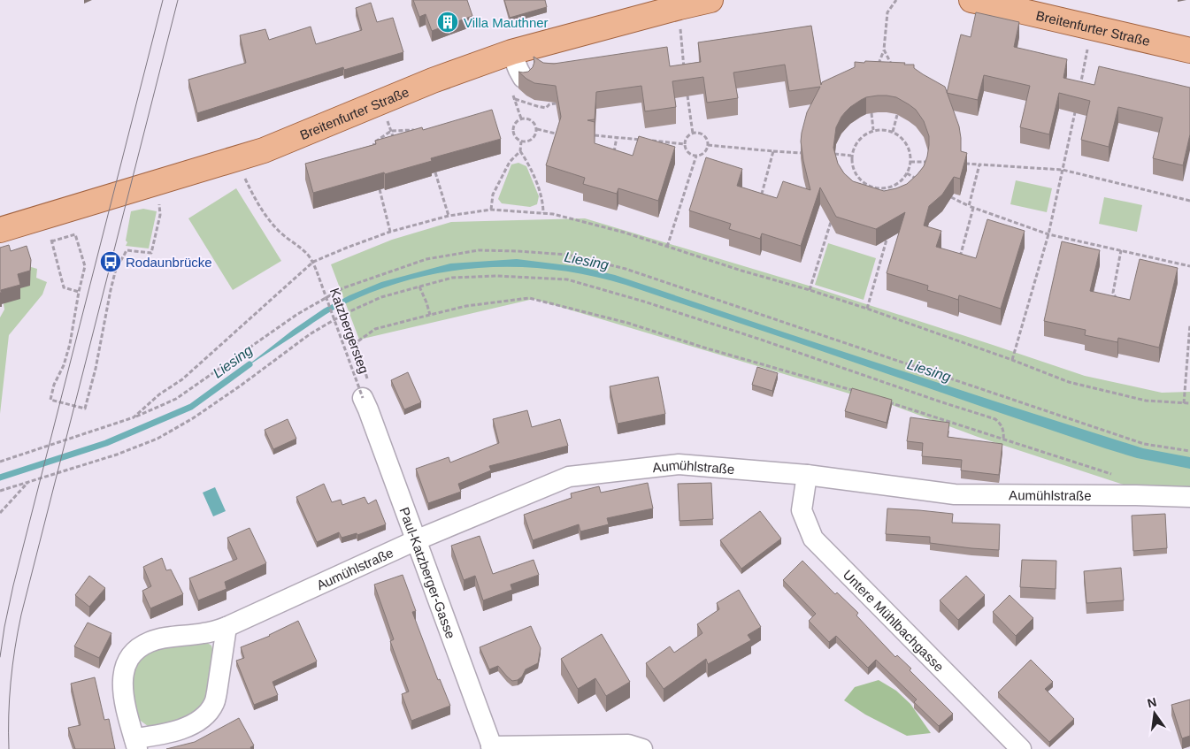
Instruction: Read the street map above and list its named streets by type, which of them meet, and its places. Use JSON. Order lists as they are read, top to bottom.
{
  "streets": {
    "main road": ["Breitenfurter Straße"],
    "street": ["Aumühlstraße", "Paul-Katzberger-Gasse", "Untere Mühlbachgasse"],
    "path": ["Katzbergersteg"]
  },
  "crossings": [
    ["Katzbergersteg", "Paul-Katzberger-Gasse"],
    ["Aumühlstraße", "Paul-Katzberger-Gasse"],
    ["Aumühlstraße", "Untere Mühlbachgasse"]
  ],
  "water": ["Liesing"],
  "places": {
    "building": ["Villa Mauthner"],
    "bus stop": ["Rodaunbrücke"]
  },
  "north": "top"
}
